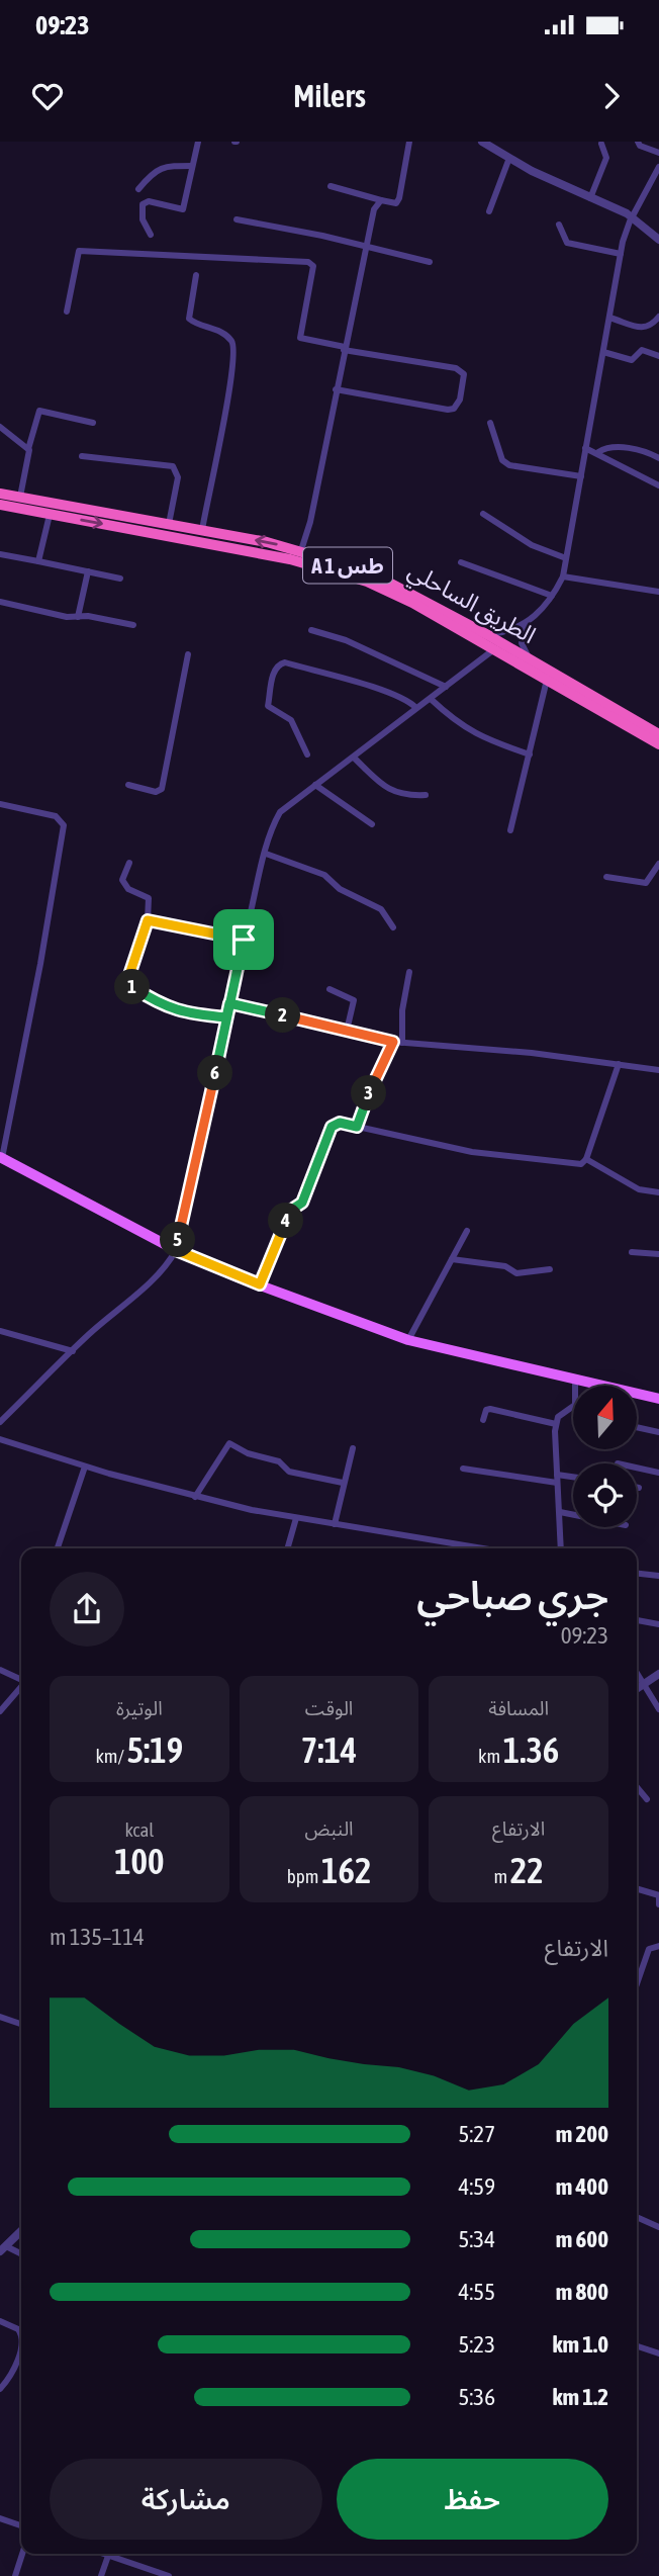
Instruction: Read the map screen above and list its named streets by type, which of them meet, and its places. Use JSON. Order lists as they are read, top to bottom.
{
  "streets": {
    "highway": ["A 1 طس", "الطريق الساحلي"]
  },
  "north": "top",
  "page": {
    "status": "09:23",
    "header": "Milers",
    "pins": [
      "1",
      "2",
      "6",
      "3",
      "4",
      "5"
    ],
    "heading": ["جري صباحي", "09:23"],
    "stats": [
      ["المسافة", "1.36 km"],
      ["الوقت", "7:14"],
      ["الوتيرة", "5:19 /km"],
      ["الارتفاع", "22 m"],
      ["النبض", "162 bpm"],
      ["kcal", "100"]
    ],
    "chart": ["الارتفاع", "114–135 m"],
    "list": [
      {
        "name": "200 m",
        "note": "5:27"
      },
      {
        "name": "400 m",
        "note": "4:59"
      },
      {
        "name": "600 m",
        "note": "5:34"
      },
      {
        "name": "800 m",
        "note": "4:55"
      },
      {
        "name": "1.0 km",
        "note": "5:23"
      },
      {
        "name": "1.2 km",
        "note": "5:36"
      }
    ],
    "buttons": ["حفظ", "مشاركة"]
  }
}
